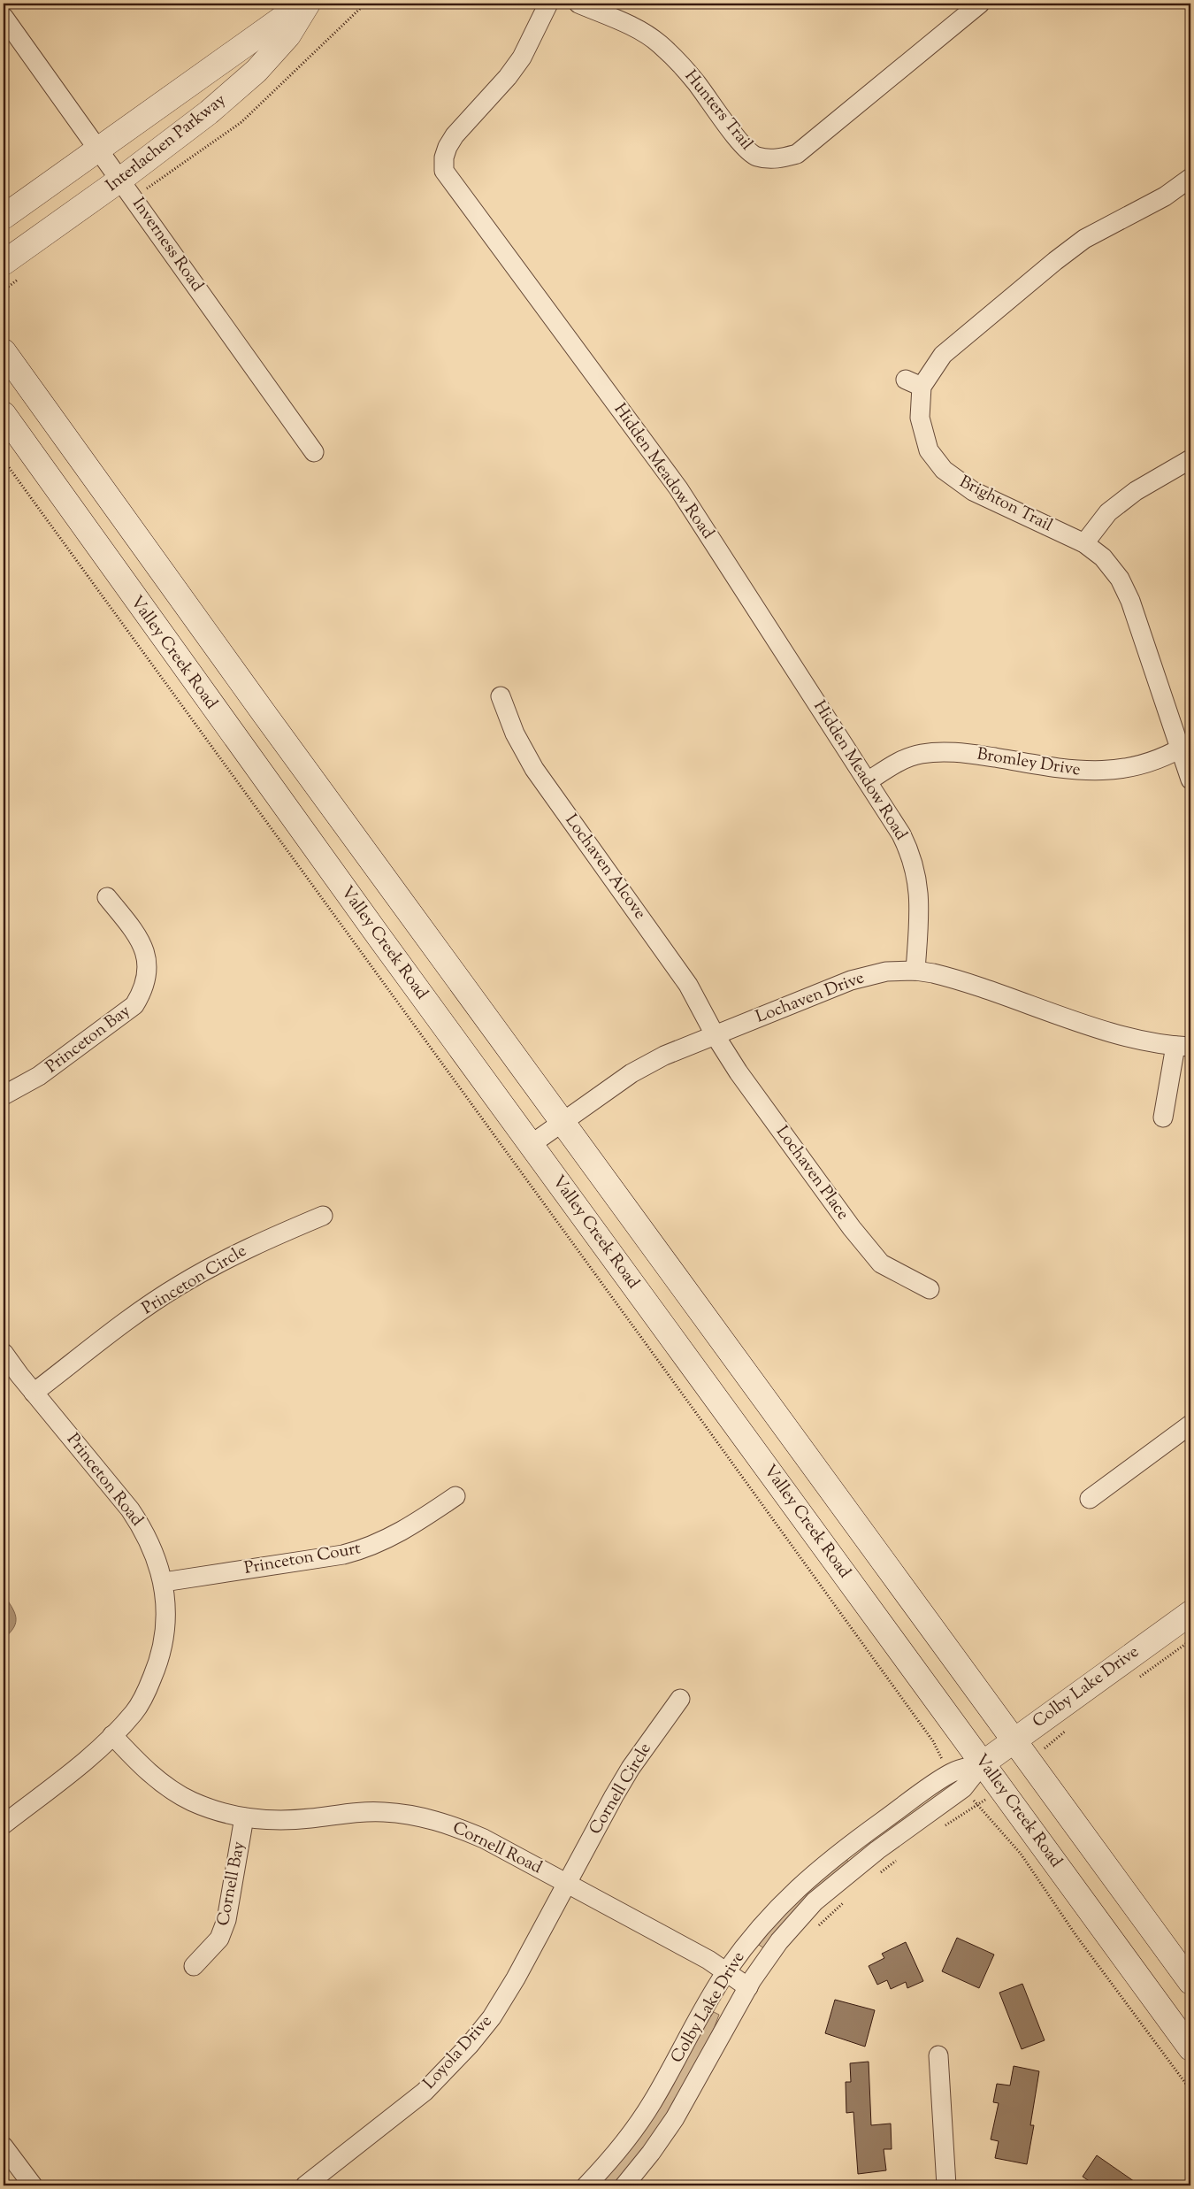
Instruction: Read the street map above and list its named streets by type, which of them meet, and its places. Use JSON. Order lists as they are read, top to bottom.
{
  "streets": {
    "main road": ["Interlachen Parkway", "Valley Creek Road", "Colby Lake Drive"],
    "street": [
      "Hunters Trail",
      "Inverness Road",
      "Hidden Meadow Road",
      "Brighton Trail",
      "Bromley Drive",
      "Lochaven Alcove",
      "Lochaven Drive",
      "Princeton Bay",
      "Lochaven Place",
      "Princeton Circle",
      "Princeton Road",
      "Princeton Court",
      "Cornell Circle",
      "Cornell Road",
      "Cornell Bay",
      "Loyola Drive"
    ]
  },
  "crossings": [
    ["Interlachen Parkway", "Inverness Road"],
    ["Hidden Meadow Road", "Bromley Drive"],
    ["Hidden Meadow Road", "Lochaven Drive"],
    ["Brighton Trail", "Bromley Drive"],
    ["Valley Creek Road", "Lochaven Drive"],
    ["Valley Creek Road", "Colby Lake Drive"],
    ["Lochaven Alcove", "Lochaven Drive"],
    ["Lochaven Alcove", "Lochaven Place"],
    ["Lochaven Drive", "Lochaven Place"],
    ["Princeton Circle", "Princeton Road"],
    ["Princeton Road", "Princeton Court"],
    ["Princeton Road", "Cornell Road"],
    ["Colby Lake Drive", "Cornell Road"],
    ["Cornell Circle", "Cornell Road"],
    ["Cornell Circle", "Loyola Drive"],
    ["Cornell Road", "Cornell Bay"],
    ["Cornell Road", "Loyola Drive"]
  ]
}
